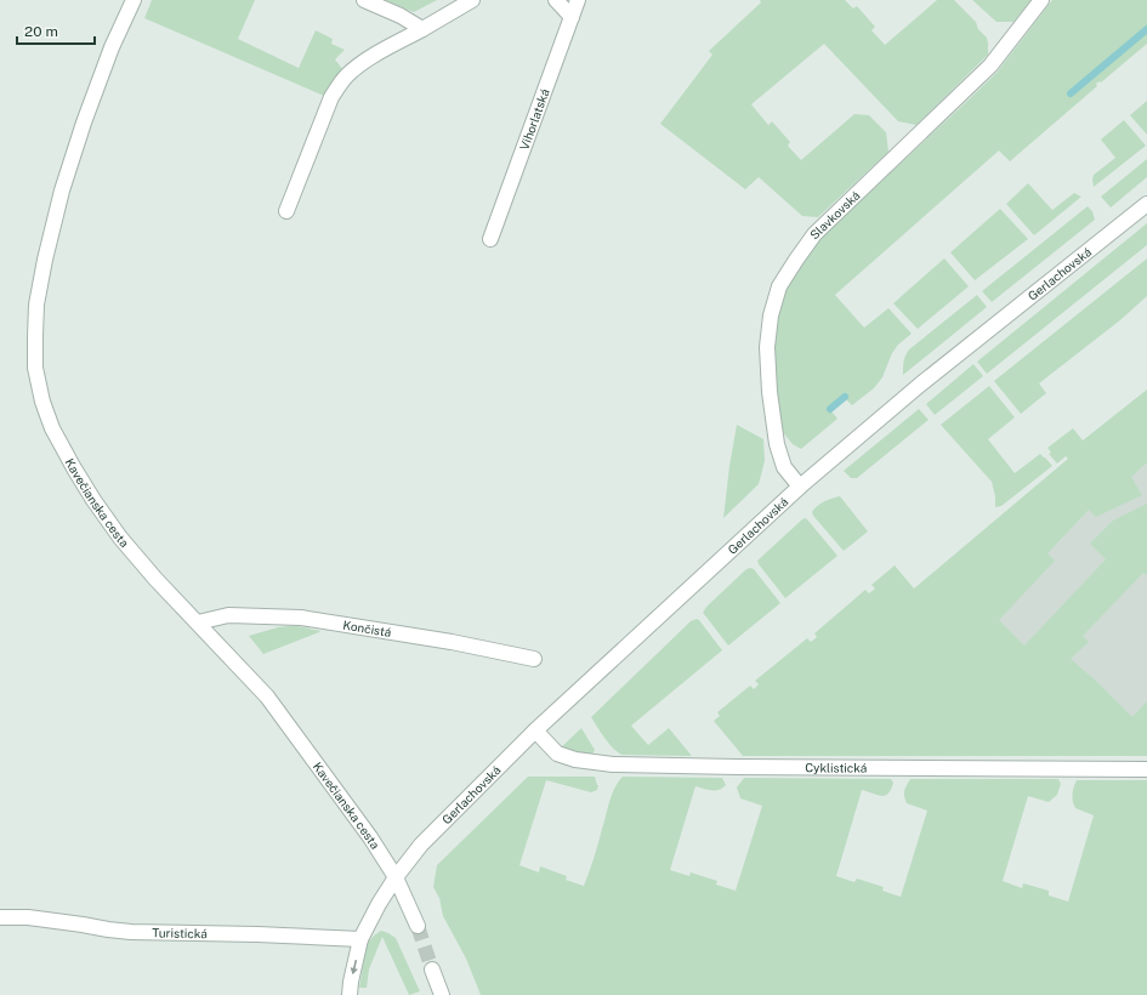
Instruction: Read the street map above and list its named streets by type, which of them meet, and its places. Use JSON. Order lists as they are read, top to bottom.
{
  "streets": {
    "street": [
      "Vihorlatská",
      "Slavkovská",
      "Gerlachovská",
      "Kavečianska cesta",
      "Končistá",
      "Cyklistická",
      "Turistická"
    ]
  },
  "crossings": [
    ["Slavkovská", "Gerlachovská"],
    ["Gerlachovská", "Kavečianska cesta"],
    ["Gerlachovská", "Cyklistická"],
    ["Kavečianska cesta", "Končistá"]
  ],
  "scale_bar": "20 m"
}
